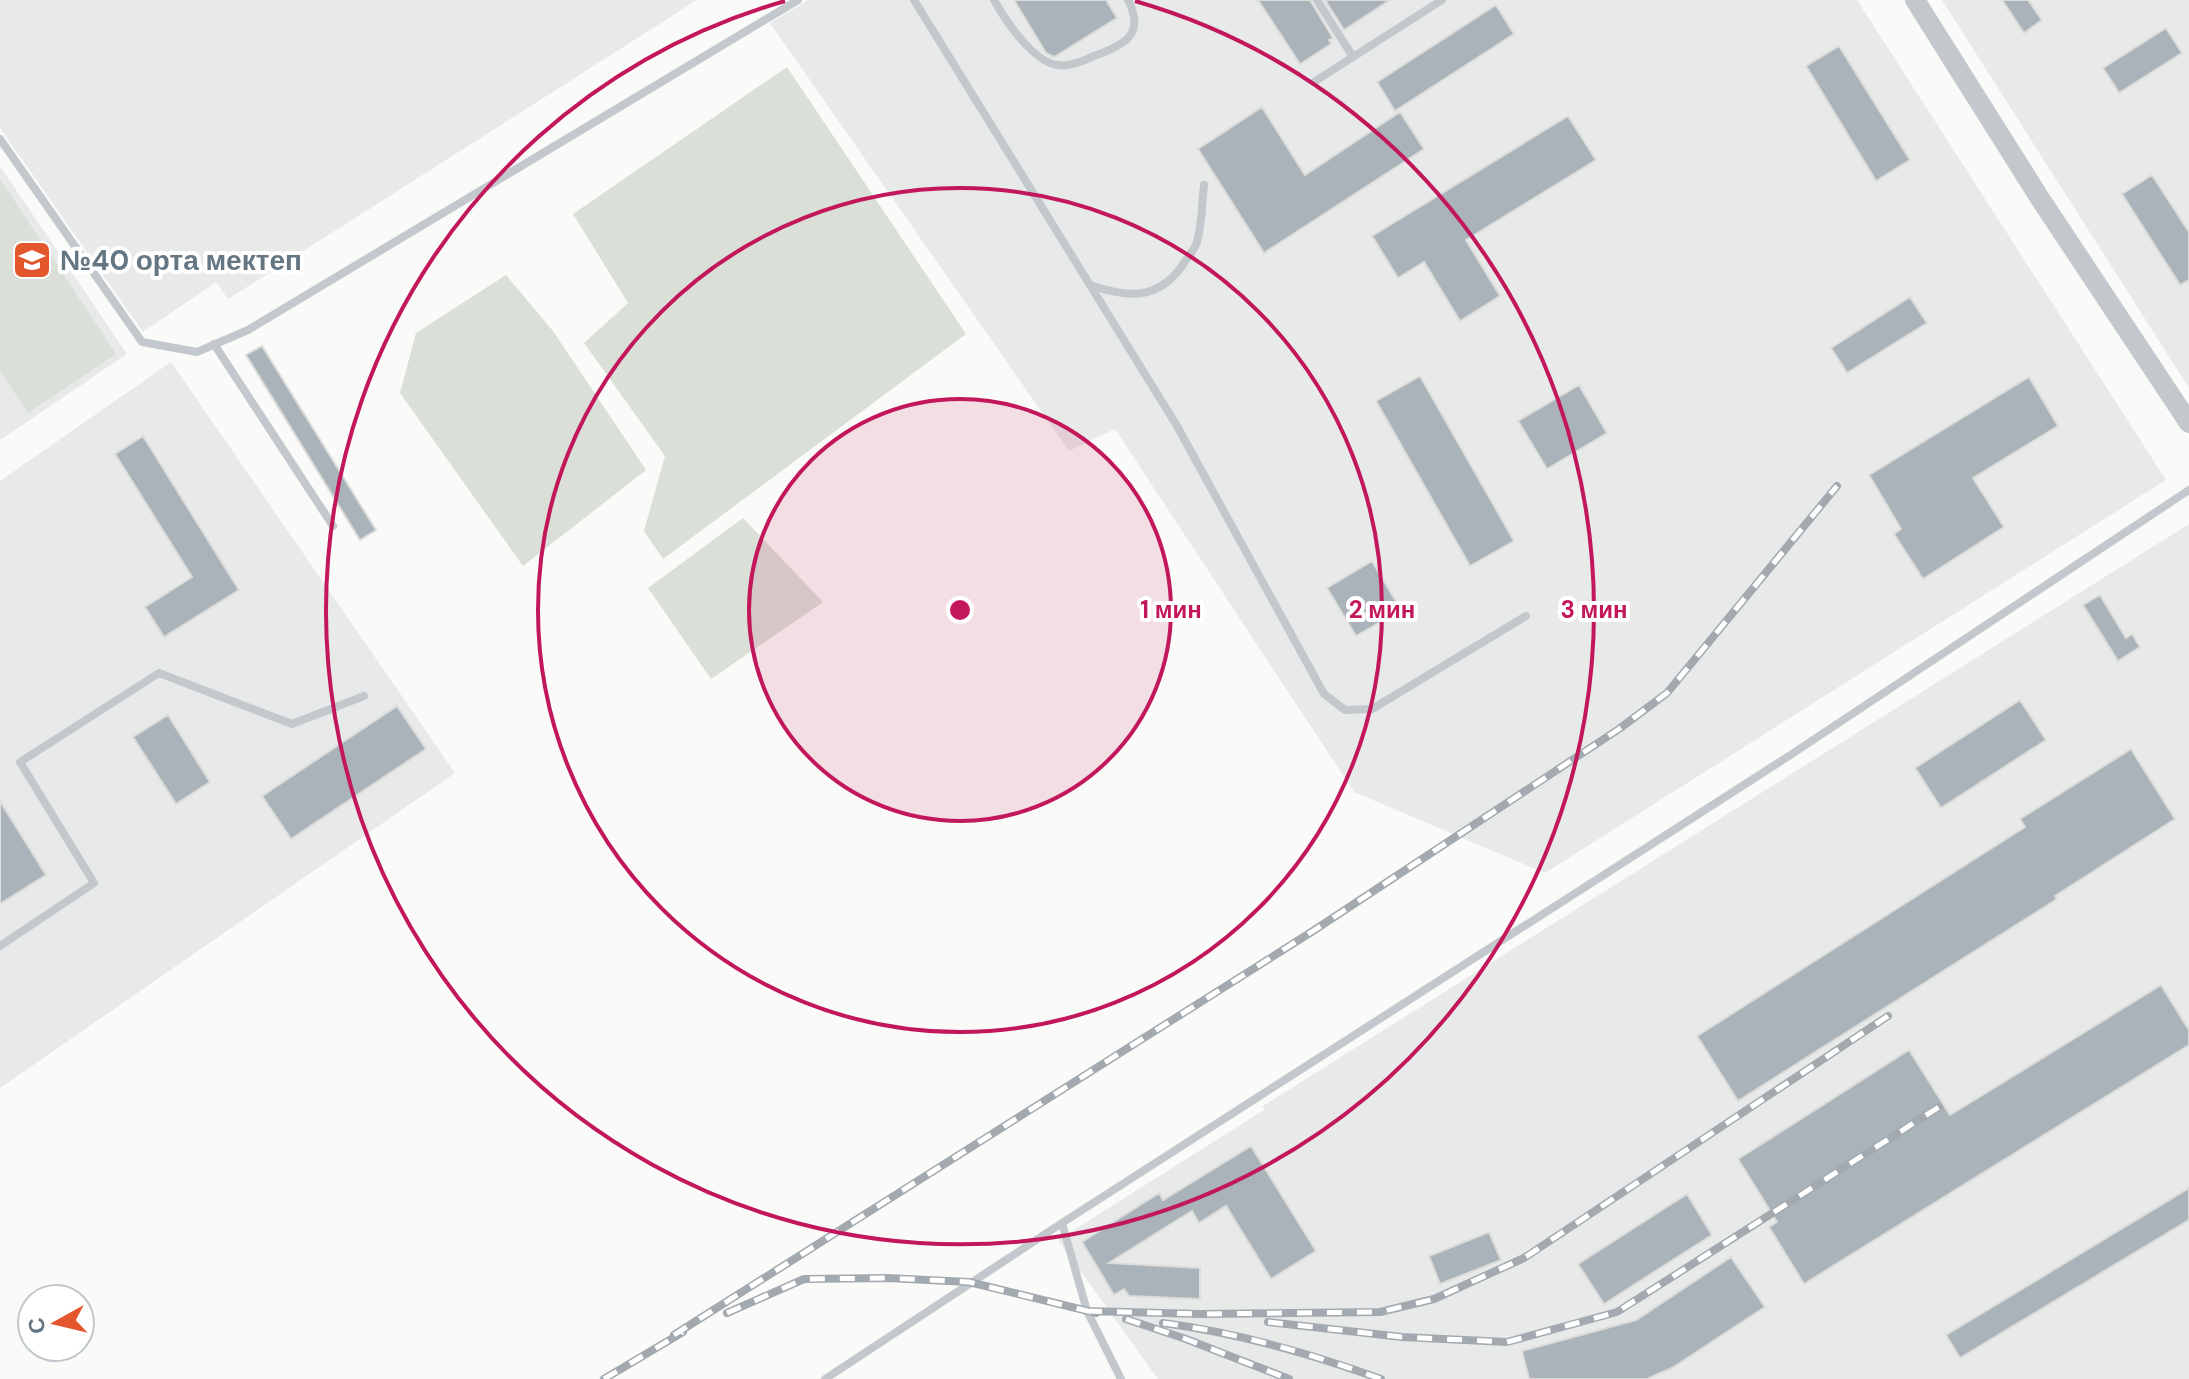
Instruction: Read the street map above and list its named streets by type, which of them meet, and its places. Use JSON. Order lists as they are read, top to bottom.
{
  "places": {
    "school or university": ["№40 орта мектеп"]
  },
  "north": "left",
  "rings": ["1 мин", "2 мин", "3 мин"]
}
